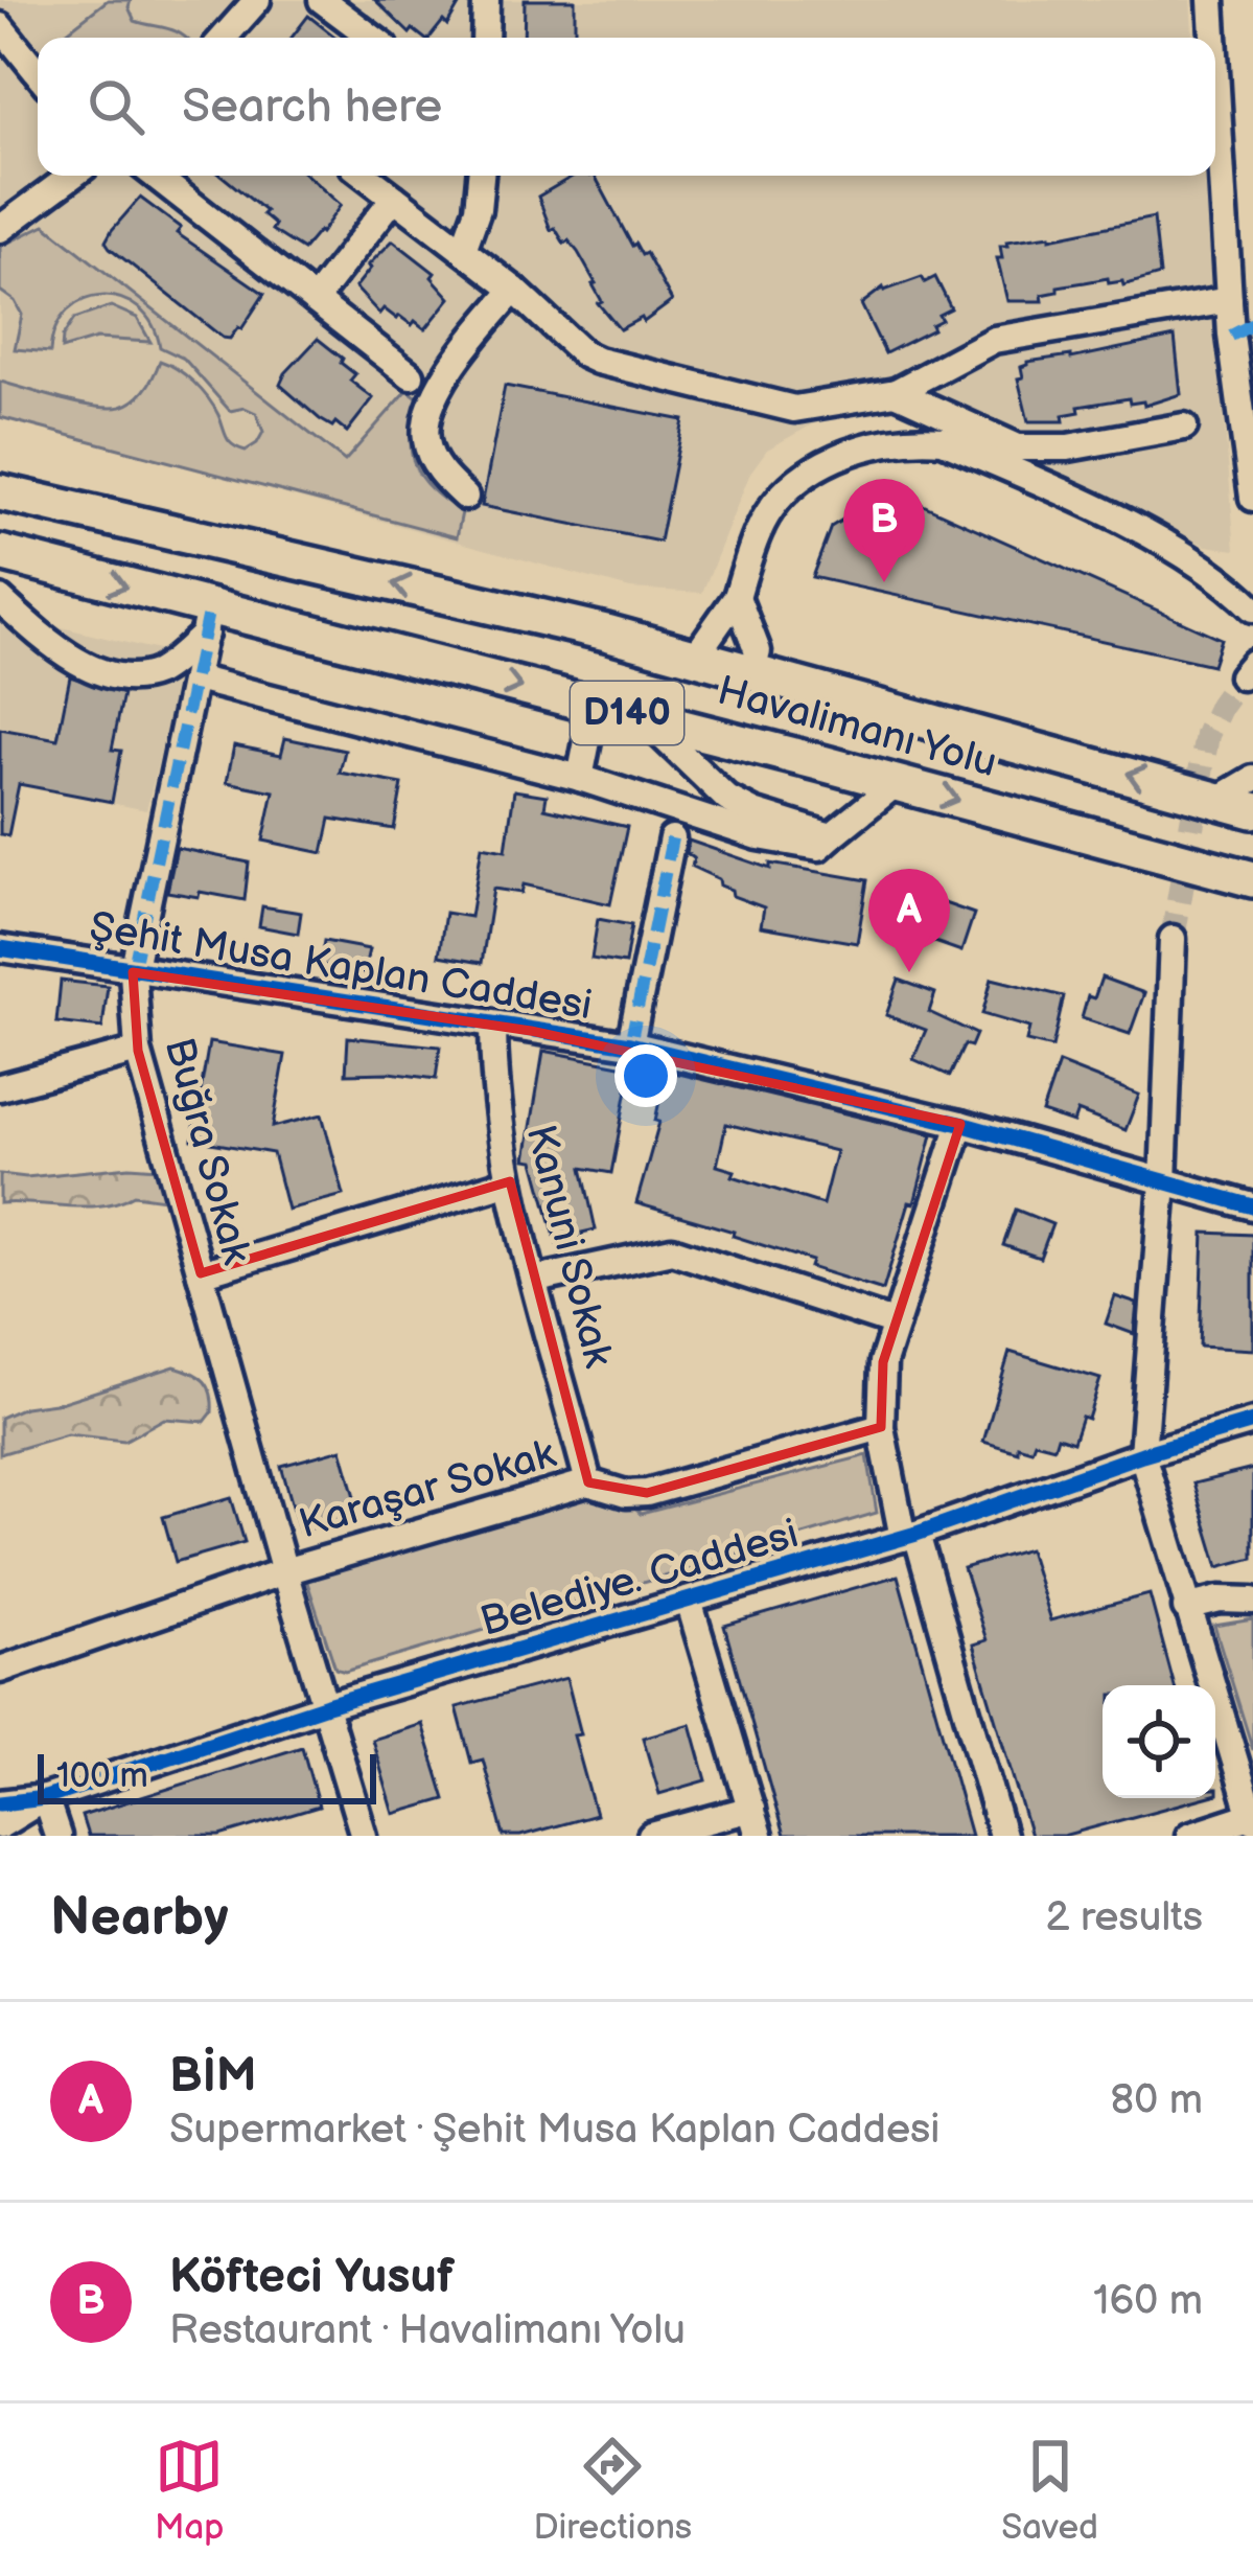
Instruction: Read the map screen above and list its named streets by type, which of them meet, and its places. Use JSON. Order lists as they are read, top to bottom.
{
  "streets": {
    "highway": ["D140", "Havalimanı Yolu"],
    "street": [
      "Şehit Musa Kaplan Caddesi",
      "Buğra Sokak",
      "Kanuni Sokak",
      "Karaşar Sokak",
      "Belediye. Caddesi"
    ]
  },
  "crossings": [
    ["Havalimanı Yolu", "Buğra Sokak"],
    ["Şehit Musa Kaplan Caddesi", "Buğra Sokak"],
    ["Şehit Musa Kaplan Caddesi", "Kanuni Sokak"],
    ["Buğra Sokak", "Karaşar Sokak"],
    ["Buğra Sokak", "Belediye. Caddesi"],
    ["Kanuni Sokak", "Karaşar Sokak"]
  ],
  "scale_bar": "100 m",
  "page": {
    "search": "Search here",
    "pins": ["B", "A"],
    "scale": "100 m",
    "heading": ["Nearby", "2 results"],
    "list": [
      {
        "mark": "A",
        "name": "BİM",
        "note": "Supermarket · Şehit Musa Kaplan Caddesi",
        "value": "80 m"
      },
      {
        "mark": "B",
        "name": "Köfteci Yusuf",
        "note": "Restaurant · Havalimanı Yolu",
        "value": "160 m"
      }
    ],
    "nav": ["Map", "Directions", "Saved"]
  }
}
